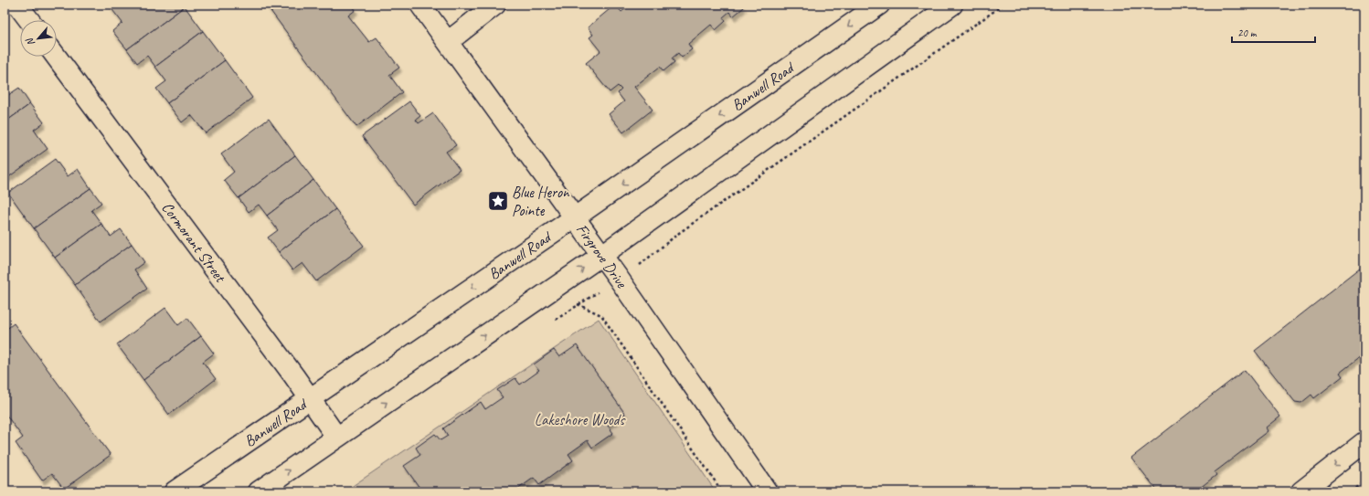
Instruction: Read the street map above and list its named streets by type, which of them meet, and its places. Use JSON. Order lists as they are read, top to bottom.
{
  "streets": {
    "main road": ["Banwell Road", "Cormorant Street", "Firgrove Drive"]
  },
  "crossings": [
    ["Banwell Road", "Cormorant Street"],
    ["Banwell Road", "Firgrove Drive"]
  ],
  "parks": ["Lakeshore Woods"],
  "places": {
    "place": ["Blue Heron Pointe"]
  },
  "scale_bar": "20 m",
  "north": "bottom left"
}
